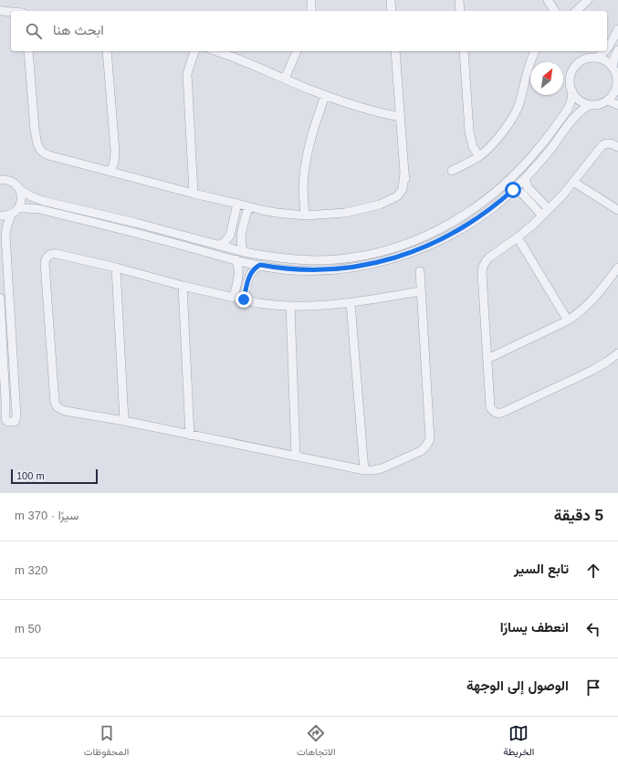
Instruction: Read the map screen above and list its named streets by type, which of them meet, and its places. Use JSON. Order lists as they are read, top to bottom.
{
  "scale_bar": "100 m",
  "north": "top right",
  "page": {
    "search": "ابحث هنا",
    "scale": "100 m",
    "heading": ["5 دقيقة", "سيرًا · 370 m"],
    "list": [
      ["تابع السير", "320 m"],
      ["انعطف يسارًا", "50 m"],
      "الوصول إلى الوجهة"
    ],
    "nav": ["الخريطة", "الاتجاهات", "المحفوظات"]
  }
}
